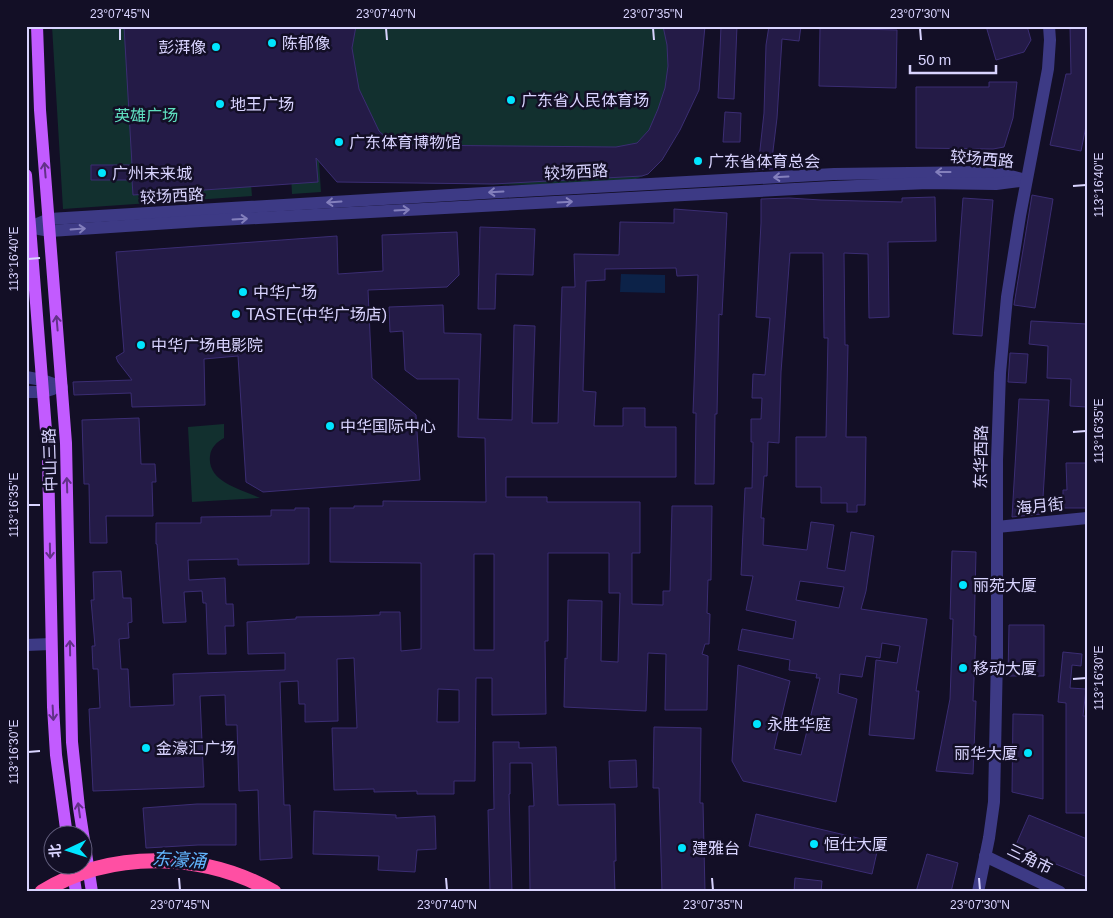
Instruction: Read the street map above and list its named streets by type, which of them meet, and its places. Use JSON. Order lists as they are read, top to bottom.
{
  "streets": {
    "main road": ["中山三路"],
    "street": [
      "较场西路",
      "东华西路",
      "海月街",
      "三角市"
    ]
  },
  "crossings": [
    ["较场西路", "东华西路"],
    ["较场西路", "中山三路"],
    ["东华西路", "海月街"],
    ["东华西路", "三角市"]
  ],
  "water": ["东濠涌"],
  "parks": ["英雄广场"],
  "places": [
    "陈郁像",
    "彭湃像",
    "广东省人民体育场",
    "地王广场",
    "广东体育博物馆",
    "广东省体育总会",
    "广州未来城",
    "中华广场",
    "TASTE(中华广场店)",
    "中华广场电影院",
    "中华国际中心",
    "丽苑大厦",
    "移动大厦",
    "永胜华庭",
    "金濠汇广场",
    "丽华大厦",
    "恒仕大厦",
    "建雅台"
  ],
  "scale_bar": "50 m",
  "north": "left",
  "coordinates": [
    "23°07'45\"N",
    "23°07'40\"N",
    "23°07'35\"N",
    "23°07'30\"N",
    "113°16'40\"E",
    "113°16'35\"E",
    "113°16'30\"E"
  ]
}
